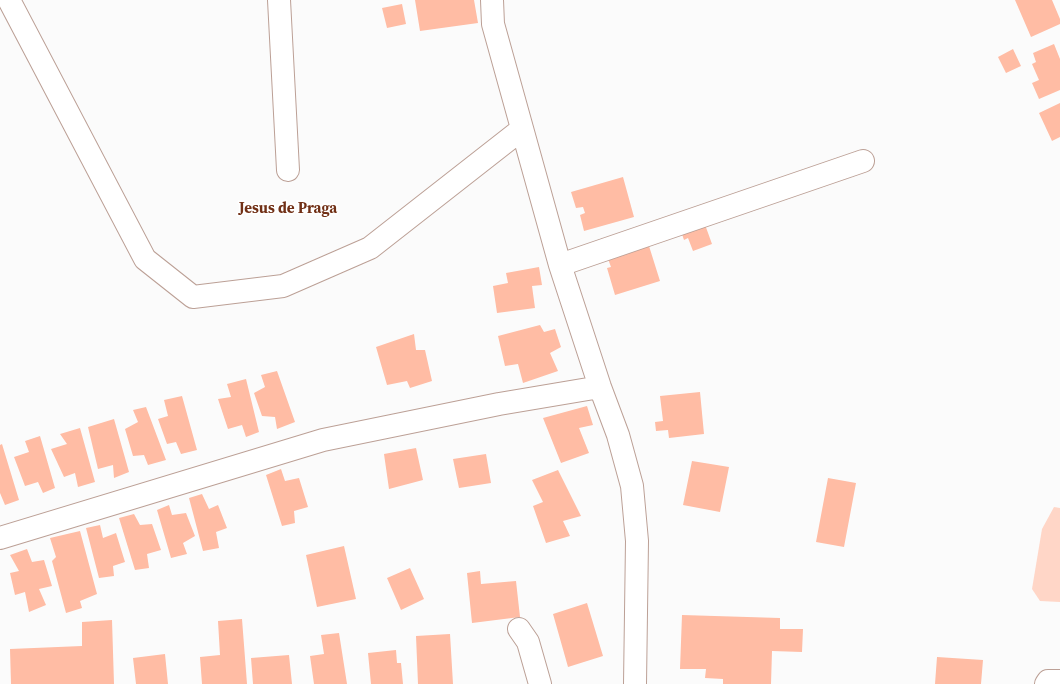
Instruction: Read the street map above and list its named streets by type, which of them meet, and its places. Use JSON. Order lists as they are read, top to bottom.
{
  "districts": ["Jesus de Praga"]
}
